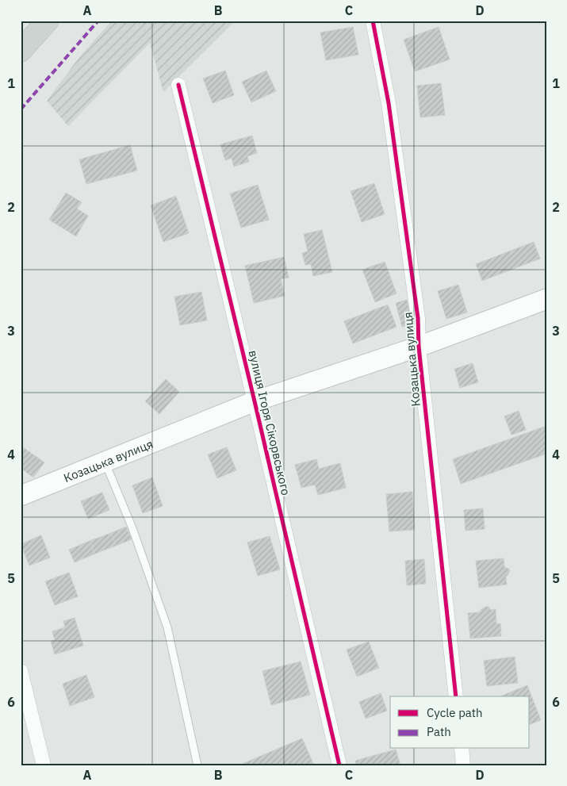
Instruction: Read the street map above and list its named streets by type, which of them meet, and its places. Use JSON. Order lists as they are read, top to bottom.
{
  "streets": {
    "street": ["Козацька вулиця", "вулиця Ігоря Сікорвського"]
  },
  "crossings": [
    ["Козацька вулиця", "вулиця Ігоря Сікорвського"]
  ],
  "legend": ["Cycle path", "Path"],
  "grid": {
    "columns": [
      "A",
      "B",
      "C",
      "D"
    ],
    "rows": [
      "1",
      "2",
      "3",
      "4",
      "5",
      "6"
    ]
  }
}
